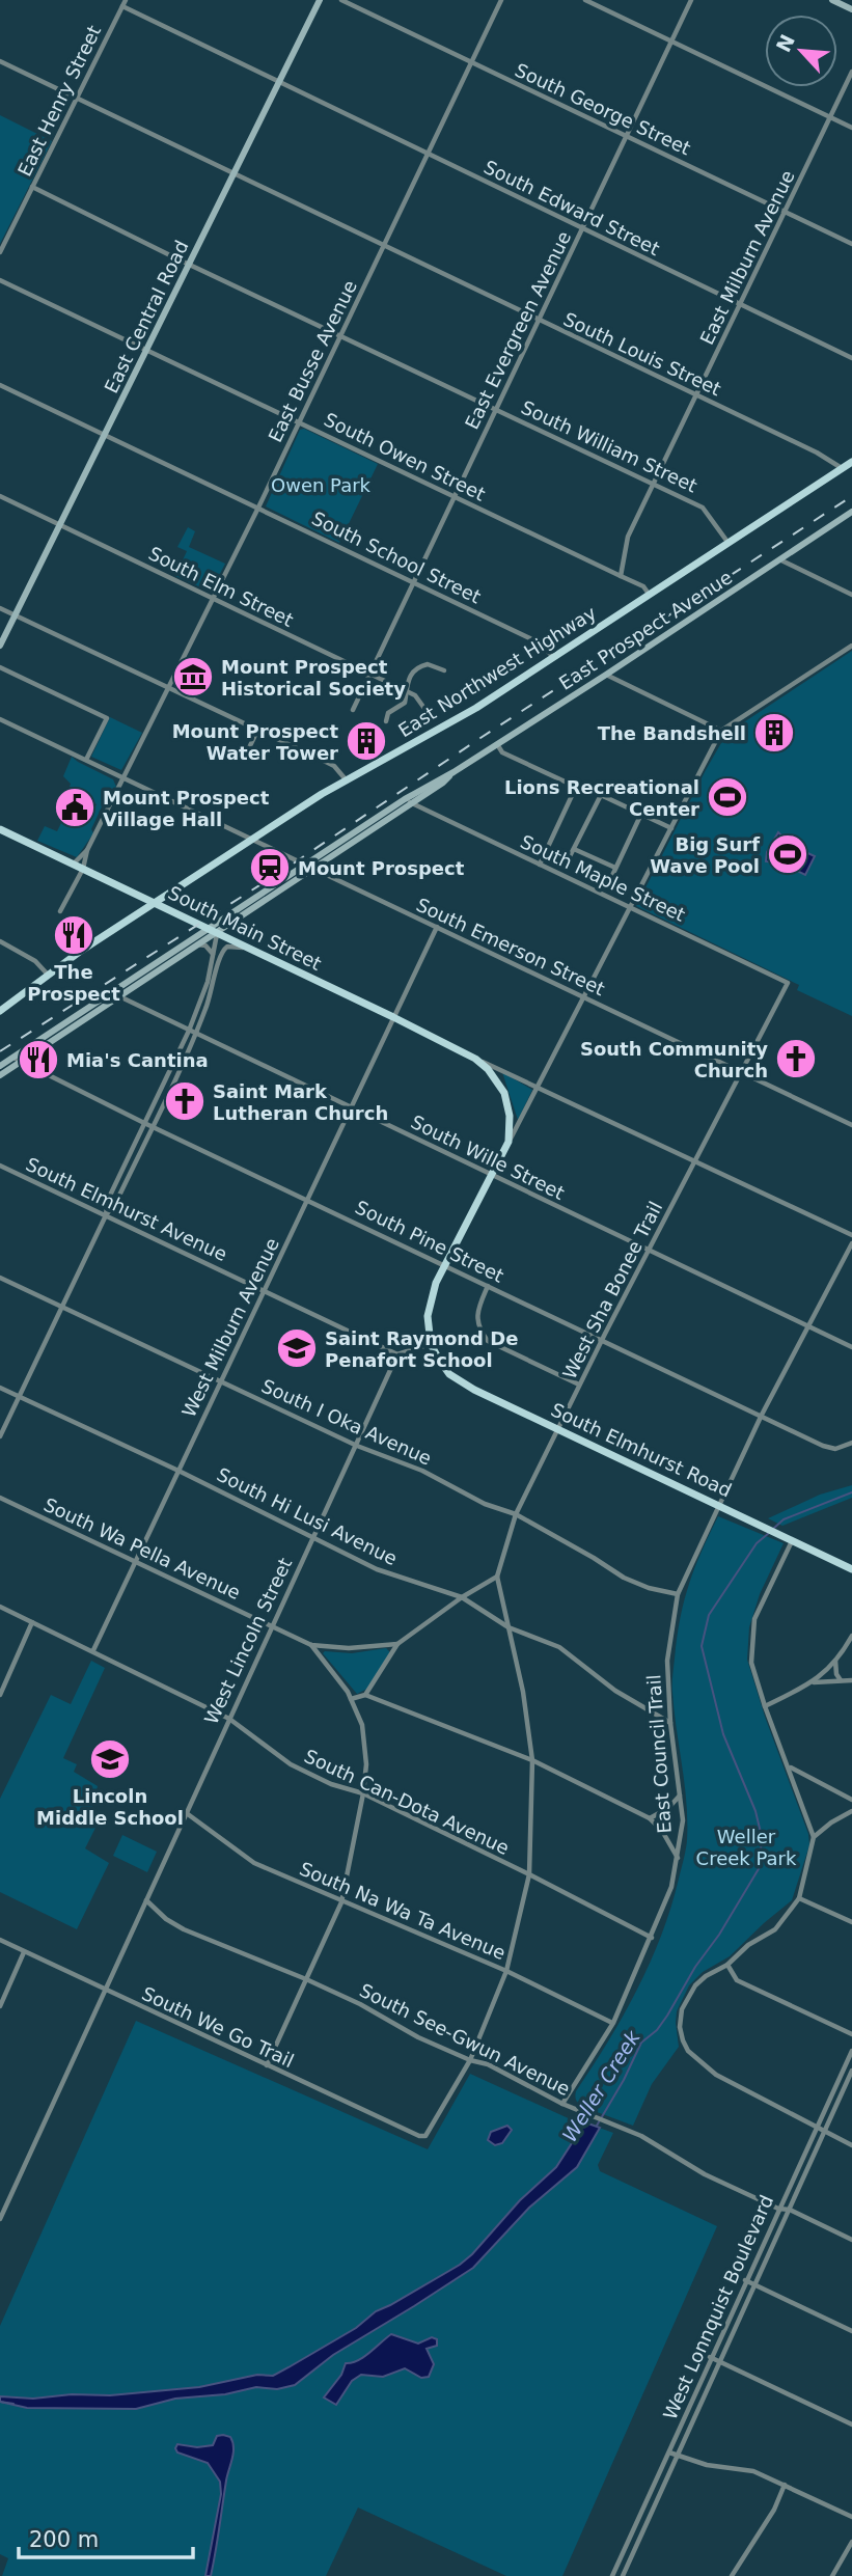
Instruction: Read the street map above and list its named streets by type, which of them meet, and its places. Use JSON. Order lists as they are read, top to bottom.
{
  "streets": {
    "main road": ["East Northwest Highway", "South Main Street", "South Elmhurst Road"],
    "street": [
      "East Henry Street",
      "South George Street",
      "South Edward Street",
      "East Milburn Avenue",
      "East Central Road",
      "East Evergreen Avenue",
      "South Louis Street",
      "East Busse Avenue",
      "South William Street",
      "South Owen Street",
      "South School Street",
      "South Elm Street",
      "East Prospect Avenue",
      "South Maple Street",
      "South Emerson Street",
      "South Wille Street",
      "South Elmhurst Avenue",
      "South Pine Street",
      "West Sha Bonee Trail",
      "West Milburn Avenue",
      "South I Oka Avenue",
      "South Hi Lusi Avenue",
      "South Wa Pella Avenue",
      "West Lincoln Street",
      "East Council Trail",
      "South Can-Dota Avenue",
      "South Na Wa Ta Avenue",
      "South We Go Trail",
      "South See-Gwun Avenue",
      "West Lonnquist Boulevard"
    ]
  },
  "crossings": [
    ["East Henry Street", "South Edward Street"],
    ["East Henry Street", "South Louis Street"],
    ["East Henry Street", "South William Street"],
    ["South George Street", "East Milburn Avenue"],
    ["South George Street", "East Evergreen Avenue"],
    ["South George Street", "East Busse Avenue"],
    ["South Edward Street", "East Milburn Avenue"],
    ["South Edward Street", "East Central Road"],
    ["South Edward Street", "East Evergreen Avenue"],
    ["South Edward Street", "East Busse Avenue"],
    ["East Milburn Avenue", "South Louis Street"],
    ["East Milburn Avenue", "South William Street"],
    ["East Milburn Avenue", "South Owen Street"],
    ["East Central Road", "South Louis Street"],
    ["East Central Road", "South William Street"],
    ["East Central Road", "South Owen Street"],
    ["East Central Road", "South School Street"],
    ["East Central Road", "South Elm Street"],
    ["East Evergreen Avenue", "South Louis Street"],
    ["East Evergreen Avenue", "South William Street"],
    ["East Evergreen Avenue", "South Owen Street"],
    ["East Evergreen Avenue", "South School Street"],
    ["East Evergreen Avenue", "South Elm Street"],
    ["South Louis Street", "East Busse Avenue"],
    ["South Louis Street", "East Northwest Highway"],
    ["East Busse Avenue", "South William Street"],
    ["East Busse Avenue", "South Owen Street"],
    ["East Busse Avenue", "South School Street"],
    ["East Busse Avenue", "South Elm Street"],
    ["East Busse Avenue", "South Main Street"],
    ["East Busse Avenue", "South Emerson Street"],
    ["South William Street", "East Northwest Highway"],
    ["South Owen Street", "East Northwest Highway"],
    ["South School Street", "East Northwest Highway"],
    ["East Prospect Avenue", "South Maple Street"],
    ["East Prospect Avenue", "South Main Street"],
    ["East Prospect Avenue", "South Emerson Street"],
    ["East Northwest Highway", "South Main Street"],
    ["East Northwest Highway", "South Emerson Street"],
    ["South Maple Street", "West Sha Bonee Trail"],
    ["South Main Street", "West Sha Bonee Trail"],
    ["South Main Street", "West Milburn Avenue"],
    ["South Emerson Street", "West Sha Bonee Trail"],
    ["South Wille Street", "West Sha Bonee Trail"],
    ["South Wille Street", "West Milburn Avenue"],
    ["South Wille Street", "East Council Trail"],
    ["South Elmhurst Avenue", "West Milburn Avenue"],
    ["South Elmhurst Avenue", "West Lincoln Street"],
    ["South Pine Street", "West Sha Bonee Trail"],
    ["South Pine Street", "West Milburn Avenue"],
    ["South Pine Street", "East Council Trail"],
    ["West Sha Bonee Trail", "South I Oka Avenue"],
    ["West Sha Bonee Trail", "South Elmhurst Road"],
    ["West Sha Bonee Trail", "South Hi Lusi Avenue"],
    ["West Sha Bonee Trail", "South Can-Dota Avenue"],
    ["West Sha Bonee Trail", "South Na Wa Ta Avenue"],
    ["West Sha Bonee Trail", "South We Go Trail"],
    ["West Sha Bonee Trail", "South See-Gwun Avenue"],
    ["West Milburn Avenue", "South I Oka Avenue"],
    ["West Milburn Avenue", "South Hi Lusi Avenue"],
    ["West Milburn Avenue", "South Wa Pella Avenue"],
    ["West Milburn Avenue", "South Can-Dota Avenue"],
    ["South I Oka Avenue", "West Lincoln Street"],
    ["South I Oka Avenue", "East Council Trail"],
    ["South Elmhurst Road", "East Council Trail"],
    ["South Hi Lusi Avenue", "West Lincoln Street"],
    ["South Hi Lusi Avenue", "East Council Trail"],
    ["South Wa Pella Avenue", "West Lincoln Street"],
    ["West Lincoln Street", "South Can-Dota Avenue"],
    ["West Lincoln Street", "South Na Wa Ta Avenue"],
    ["West Lincoln Street", "South We Go Trail"],
    ["West Lincoln Street", "South See-Gwun Avenue"],
    ["East Council Trail", "South Can-Dota Avenue"],
    ["East Council Trail", "South Na Wa Ta Avenue"],
    ["East Council Trail", "South See-Gwun Avenue"],
    ["South See-Gwun Avenue", "West Lonnquist Boulevard"]
  ],
  "water": ["Weller Creek"],
  "parks": ["Owen Park", "Weller Creek Park"],
  "places": {
    "museum": ["Mount Prospect Historical Society"],
    "building": ["The Bandshell", "Mount Prospect Water Tower"],
    "sports": ["Lions Recreational Center", "Big Surf Wave Pool"],
    "public building": ["Mount Prospect Village Hall"],
    "station": ["Mount Prospect"],
    "restaurant": ["The Prospect", "Mia's Cantina"],
    "church": ["South Community Church", "Saint Mark Lutheran Church"],
    "school or university": ["Saint Raymond De Penafort School", "Lincoln Middle School"]
  },
  "scale_bar": "200 m",
  "north": "top left"
}
